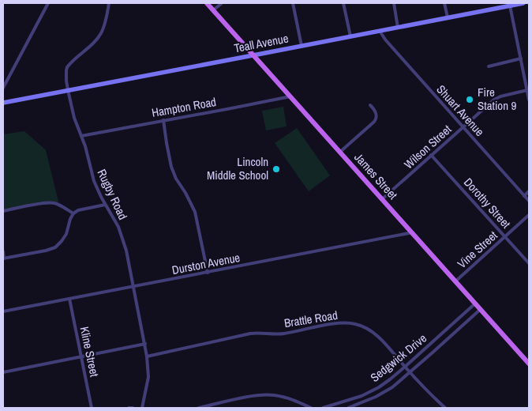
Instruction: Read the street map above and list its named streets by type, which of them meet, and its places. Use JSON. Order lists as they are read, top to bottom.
{
  "streets": {
    "main road": ["James Street"],
    "street": [
      "Teall Avenue",
      "Hampton Road",
      "Shuart Avenue",
      "Wilson Street",
      "Rugby Road",
      "Dorothy Street",
      "Vine Street",
      "Durston Avenue",
      "Brattle Road",
      "Kline Street",
      "Sedgwick Drive"
    ]
  },
  "crossings": [
    ["Teall Avenue", "Shuart Avenue"],
    ["Teall Avenue", "James Street"],
    ["Teall Avenue", "Rugby Road"],
    ["Hampton Road", "James Street"],
    ["Hampton Road", "Rugby Road"],
    ["Shuart Avenue", "Wilson Street"],
    ["Wilson Street", "James Street"],
    ["Wilson Street", "Dorothy Street"],
    ["James Street", "Vine Street"],
    ["James Street", "Durston Avenue"],
    ["James Street", "Sedgwick Drive"],
    ["Rugby Road", "Durston Avenue"],
    ["Rugby Road", "Brattle Road"],
    ["Dorothy Street", "Vine Street"],
    ["Durston Avenue", "Kline Street"],
    ["Brattle Road", "Sedgwick Drive"]
  ],
  "places": ["Fire Station 9", "Lincoln Middle School"]
}
